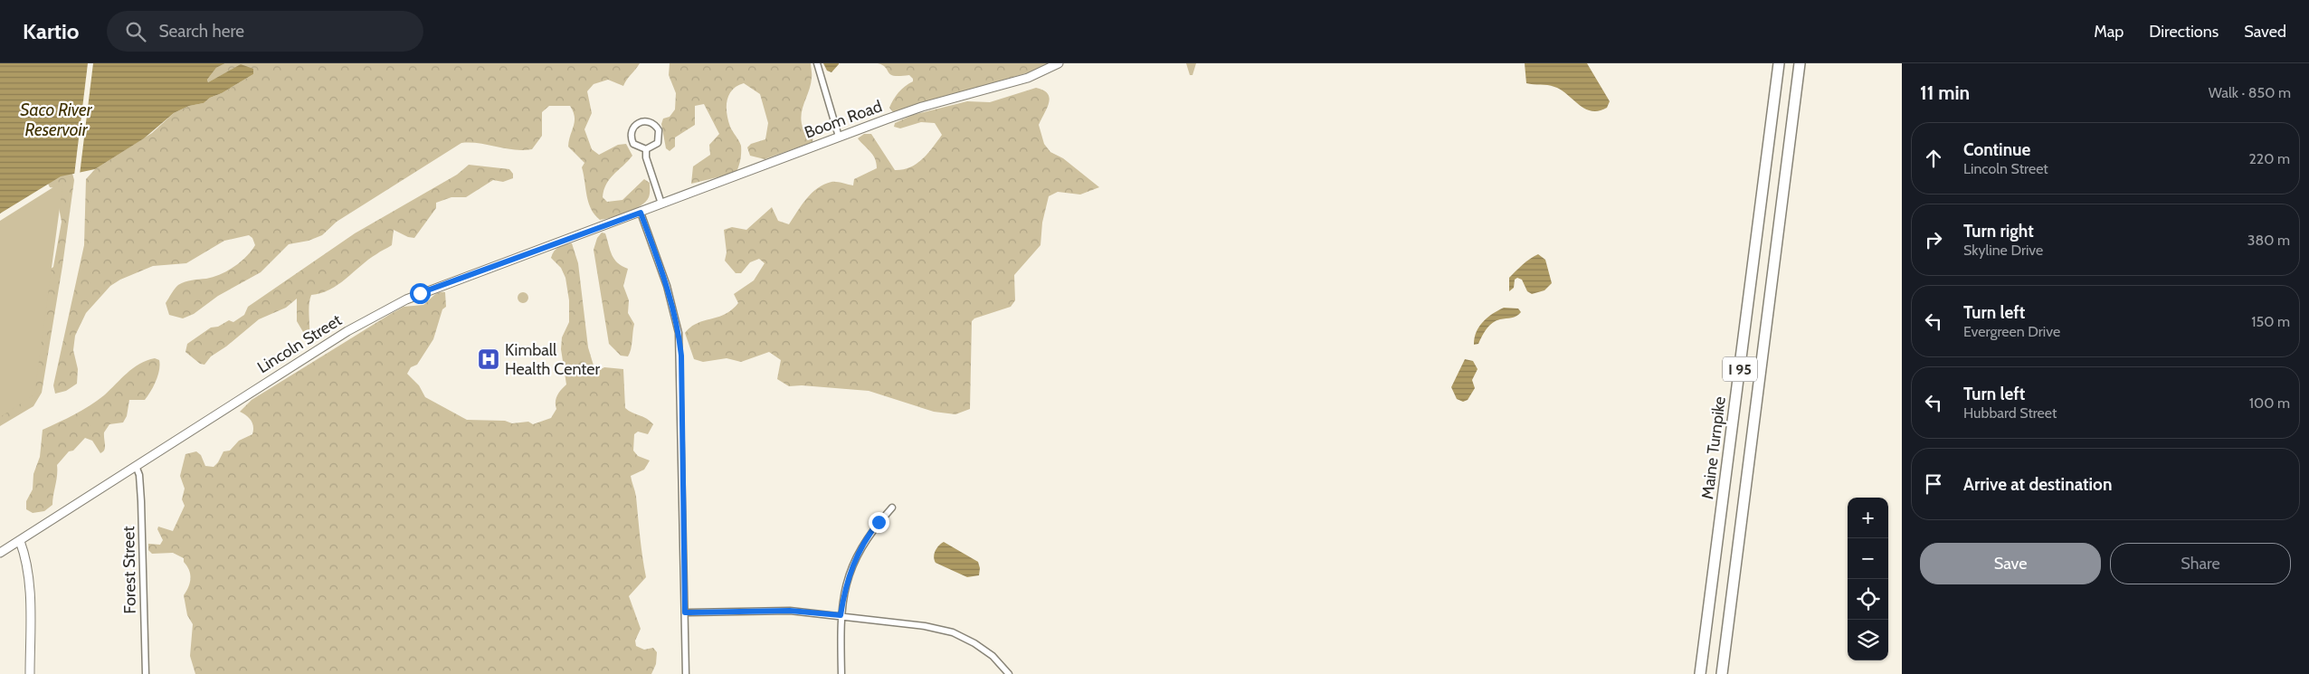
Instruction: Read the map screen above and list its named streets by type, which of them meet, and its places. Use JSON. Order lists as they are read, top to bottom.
{
  "streets": {
    "highway": ["I 95", "Maine Turnpike"],
    "street": ["Boom Road", "Lincoln Street", "Forest Street"]
  },
  "crossings": [
    ["Boom Road", "Lincoln Street"],
    ["Lincoln Street", "Forest Street"]
  ],
  "water": ["Saco River Reservoir"],
  "places": {
    "hospital": ["Kimball Health Center"]
  },
  "page": {
    "header": "Kartio",
    "search": "Search here",
    "nav": ["Map", "Directions", "Saved"],
    "heading": ["11 min", "Walk · 850 m"],
    "list": [
      ["Continue", "Lincoln Street", "220 m"],
      ["Turn right", "Skyline Drive", "380 m"],
      ["Turn left", "Evergreen Drive", "150 m"],
      ["Turn left", "Hubbard Street", "100 m"],
      "Arrive at destination"
    ],
    "map_buttons": ["+", "−"],
    "buttons": ["Save", "Share"]
  }
}
